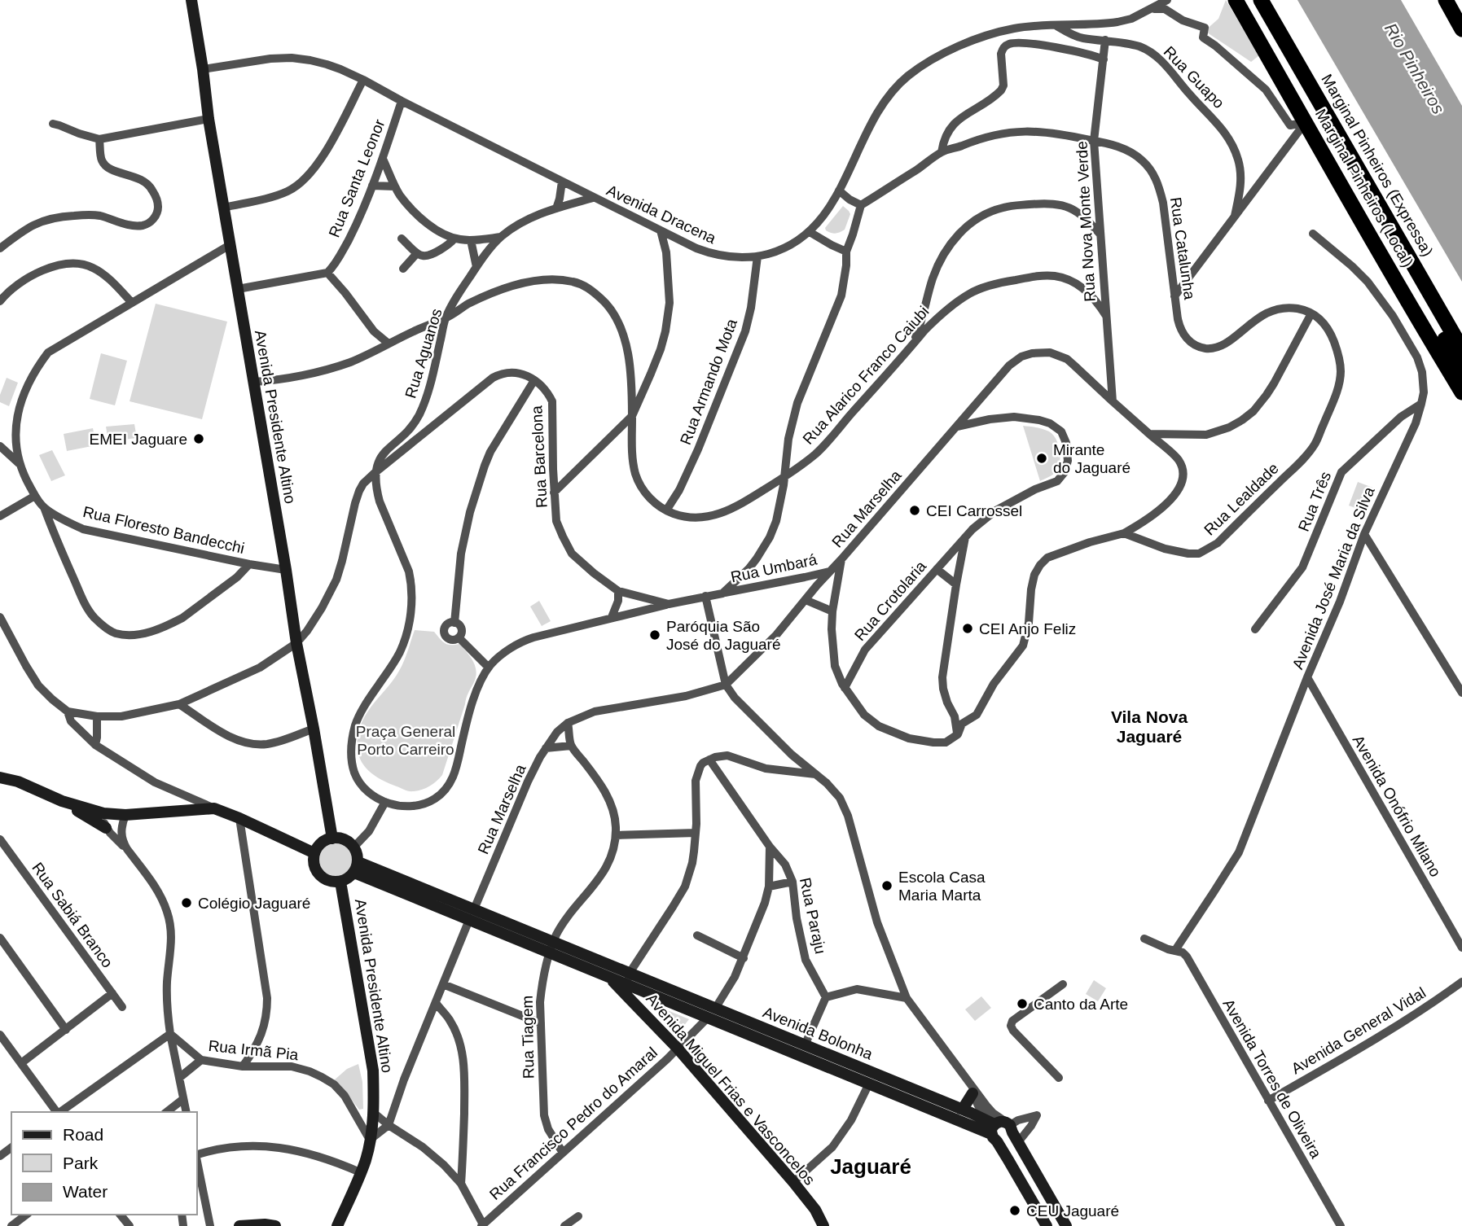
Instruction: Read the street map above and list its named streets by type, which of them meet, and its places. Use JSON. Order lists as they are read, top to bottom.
{
  "streets": {
    "highway": ["Marginal Pinheiros (Expressa)", "Marginal Pinheiros (Local)"],
    "main road": ["Avenida Presidente Altino", "Avenida Bolonha", "Avenida Miguel Frias e Vasconcelos"],
    "street": [
      "Rua Guapo",
      "Rua Santa Leonor",
      "Avenida Dracena",
      "Rua Nova Monte Verde",
      "Rua Catalunha",
      "Rua Aguanos",
      "Rua Alarico Franco Caiubi",
      "Rua Armando Mota",
      "Rua Barcelona",
      "Rua Lealdade",
      "Rua Três",
      "Rua Marselha",
      "Rua Floresto Bandecchi",
      "Rua Umbará",
      "Avenida José Maria da Silva",
      "Rua Crotolaria",
      "Avenida Onófrio Milano",
      "Rua Sabiá Branco",
      "Rua Paraju",
      "Avenida General Vidal",
      "Rua Tiagem",
      "Rua Irmã Pia",
      "Avenida Torres de Oliveira",
      "Rua Francisco Pedro do Amaral"
    ]
  },
  "crossings": [
    ["Rua Guapo", "Avenida Dracena"],
    ["Rua Guapo", "Rua Nova Monte Verde"],
    ["Rua Santa Leonor", "Avenida Dracena"],
    ["Avenida Dracena", "Rua Aguanos"],
    ["Avenida Dracena", "Rua Armando Mota"],
    ["Avenida Dracena", "Avenida Presidente Altino"],
    ["Rua Nova Monte Verde", "Rua Catalunha"],
    ["Rua Nova Monte Verde", "Rua Alarico Franco Caiubi"],
    ["Rua Nova Monte Verde", "Rua Marselha"],
    ["Rua Catalunha", "Rua Lealdade"],
    ["Rua Aguanos", "Rua Alarico Franco Caiubi"],
    ["Rua Alarico Franco Caiubi", "Rua Armando Mota"],
    ["Rua Alarico Franco Caiubi", "Avenida Presidente Altino"],
    ["Avenida Presidente Altino", "Rua Floresto Bandecchi"],
    ["Avenida Presidente Altino", "Avenida Bolonha"],
    ["Avenida Presidente Altino", "Rua Irmã Pia"],
    ["Rua Barcelona", "Rua Umbará"],
    ["Rua Lealdade", "Rua Marselha"],
    ["Rua Três", "Avenida José Maria da Silva"],
    ["Rua Marselha", "Rua Umbará"],
    ["Rua Marselha", "Rua Crotolaria"],
    ["Rua Marselha", "Avenida Bolonha"],
    ["Avenida José Maria da Silva", "Avenida Onófrio Milano"],
    ["Avenida José Maria da Silva", "Avenida Torres de Oliveira"],
    ["Rua Paraju", "Rua Francisco Pedro do Amaral"],
    ["Avenida General Vidal", "Avenida Torres de Oliveira"],
    ["Avenida Bolonha", "Rua Tiagem"],
    ["Avenida Bolonha", "Avenida Miguel Frias e Vasconcelos"],
    ["Avenida Bolonha", "Rua Francisco Pedro do Amaral"],
    ["Rua Tiagem", "Rua Francisco Pedro do Amaral"],
    ["Avenida Miguel Frias e Vasconcelos", "Rua Francisco Pedro do Amaral"]
  ],
  "districts": ["Vila Nova Jaguaré", "Jaguaré"],
  "water": ["Rio Pinheiros"],
  "parks": ["Praça General Porto Carreiro"],
  "places": [
    "EMEI Jaguare",
    "Mirante do Jaguaré",
    "CEI Carrossel",
    "CEI Anjo Feliz",
    "Paróquia São José do Jaguaré",
    "Escola Casa Maria Marta",
    "Colégio Jaguaré",
    "Canto da Arte",
    "CEU Jaguaré"
  ],
  "legend": ["Road", "Park", "Water"]
}
